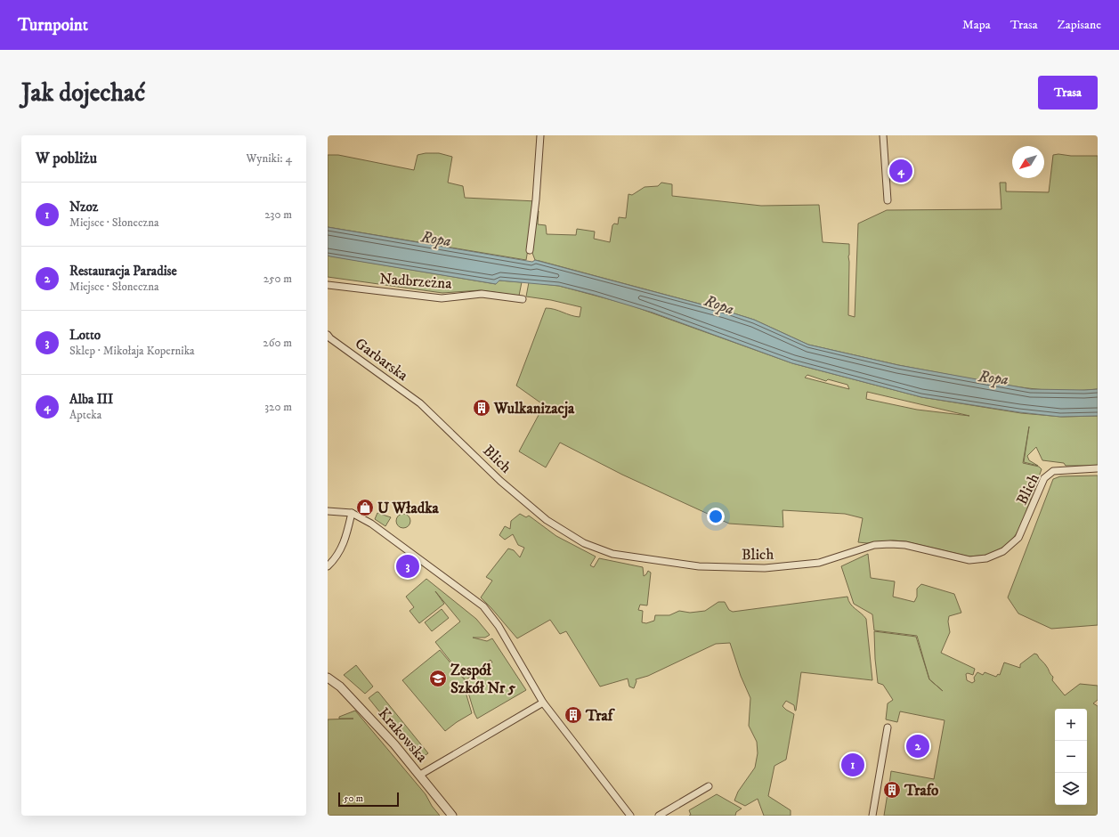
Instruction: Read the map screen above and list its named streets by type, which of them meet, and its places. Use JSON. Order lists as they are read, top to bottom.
{
  "streets": {
    "street": [
      "Nadbrzeżna",
      "Garbarska",
      "Blich",
      "Krakowska"
    ]
  },
  "crossings": [
    ["Garbarska", "Blich"]
  ],
  "water": ["Ropa"],
  "places": {
    "building": ["Wulkanizacja", "Traf", "Trafo"],
    "shop": ["U Władka"],
    "school or university": ["Zespół Szkół Nr 5"]
  },
  "scale_bar": "50 m",
  "north": "bottom left",
  "page": {
    "header": "Turnpoint",
    "nav": ["Mapa", "Trasa", "Zapisane"],
    "buttons": "Trasa",
    "title": "Jak dojechać",
    "heading": ["W pobliżu", "Wyniki: 4"],
    "pins": [
      "4",
      "3",
      "2",
      "1"
    ],
    "list": [
      {
        "mark": "1",
        "name": "Nzoz",
        "note": "Miejsce · Słoneczna",
        "value": "230 m"
      },
      {
        "mark": "2",
        "name": "Restauracja Paradise",
        "note": "Miejsce · Słoneczna",
        "value": "250 m"
      },
      {
        "mark": "3",
        "name": "Lotto",
        "note": "Sklep · Mikołaja Kopernika",
        "value": "260 m"
      },
      {
        "mark": "4",
        "name": "Alba III",
        "note": "Apteka",
        "value": "320 m"
      }
    ],
    "map_buttons": ["+", "−"],
    "scale": "50 m"
  }
}
